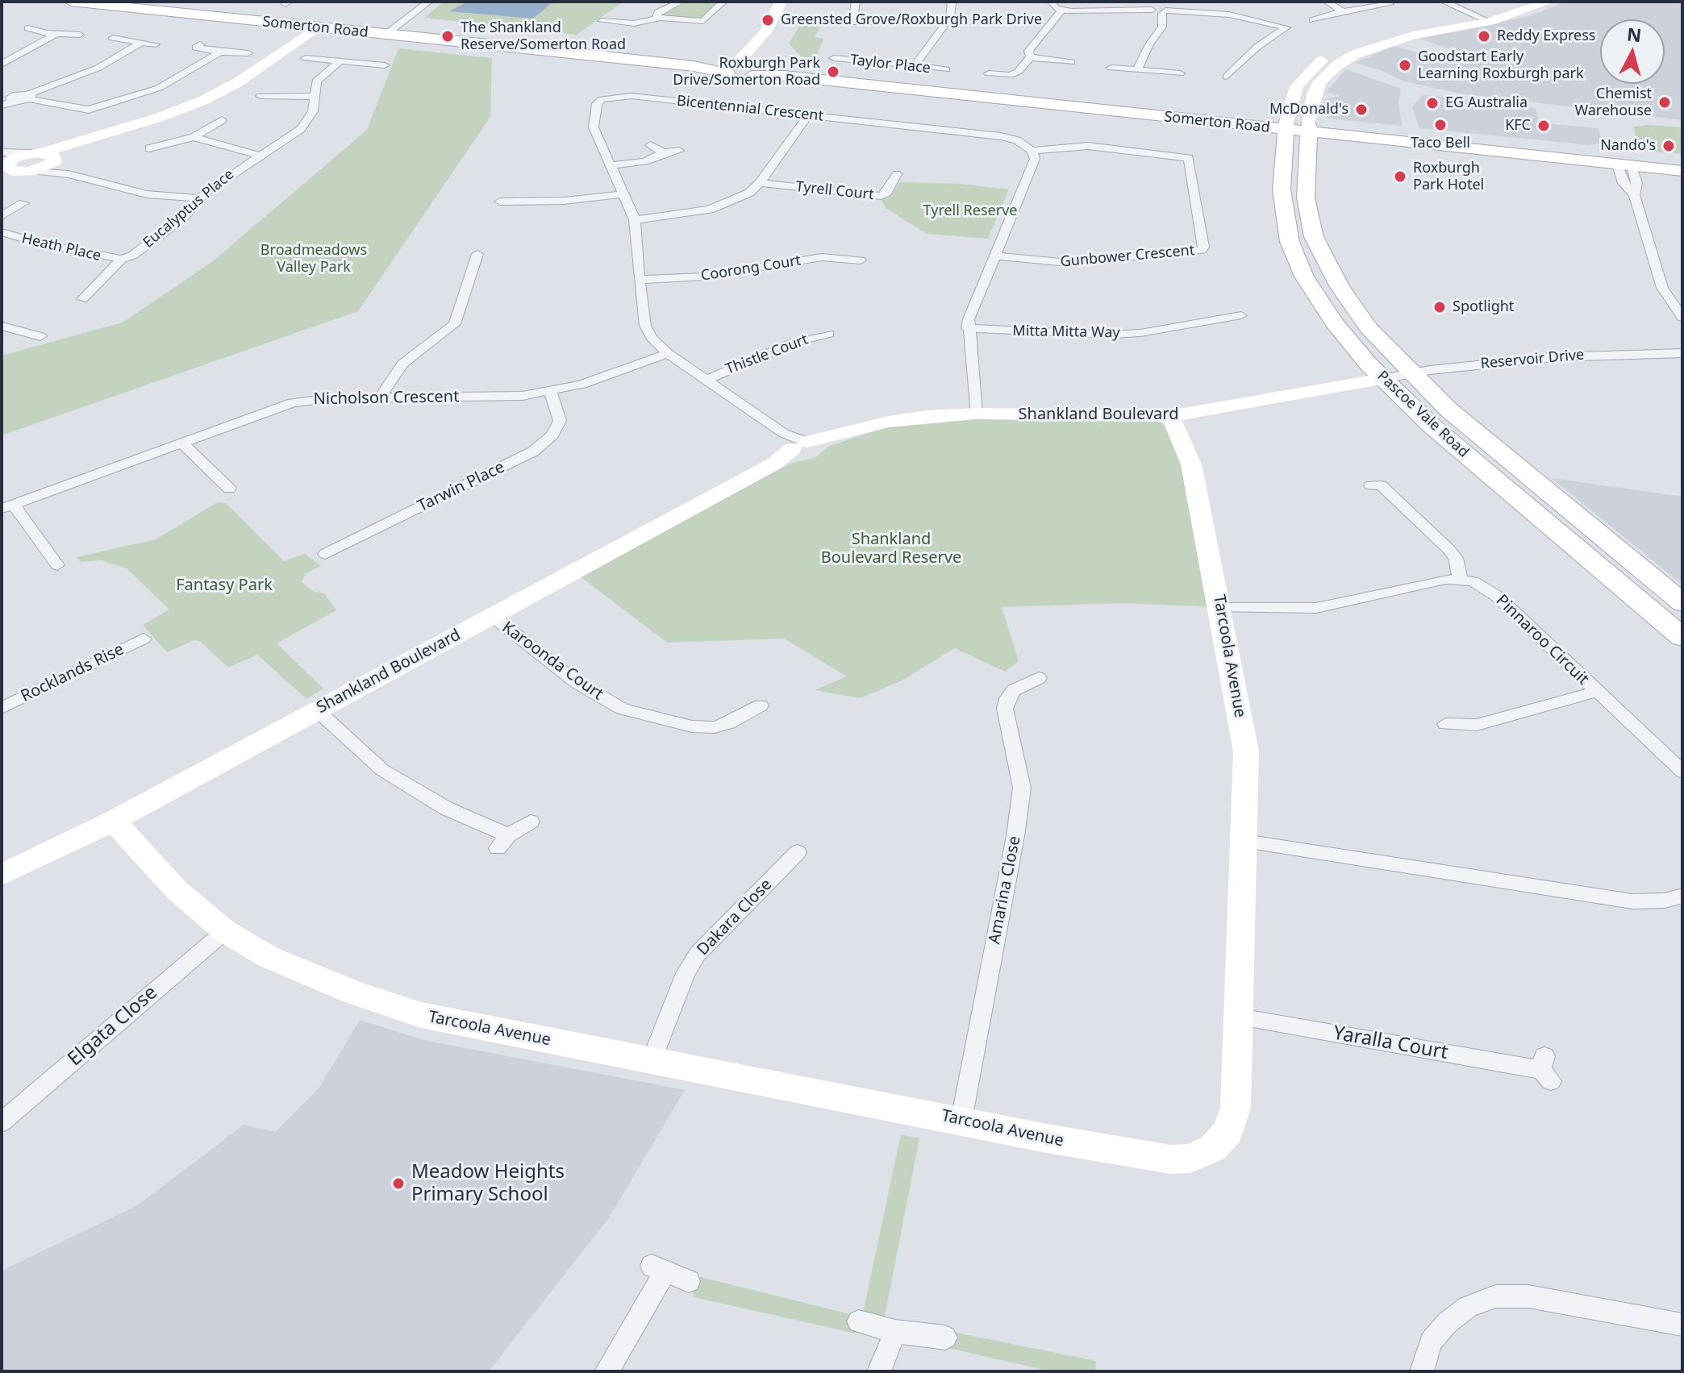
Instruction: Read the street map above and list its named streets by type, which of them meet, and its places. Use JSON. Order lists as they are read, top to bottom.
{
  "streets": {
    "main road": ["Somerton Road", "Pascoe Vale Road"],
    "street": [
      "Taylor Place",
      "Bicentennial Crescent",
      "Tyrell Court",
      "Eucalyptus Place",
      "Heath Place",
      "Gunbower Crescent",
      "Coorong Court",
      "Mitta Mitta Way",
      "Thistle Court",
      "Reservoir Drive",
      "Nicholson Crescent",
      "Shankland Boulevard",
      "Tarwin Place",
      "Pinnaroo Circuit",
      "Tarcoola Avenue",
      "Karoonda Court",
      "Rocklands Rise",
      "Amarina Close",
      "Dakara Close",
      "Elgata Close",
      "Yaralla Court"
    ]
  },
  "crossings": [
    ["Somerton Road", "Pascoe Vale Road"],
    ["Bicentennial Crescent", "Gunbower Crescent"],
    ["Eucalyptus Place", "Heath Place"],
    ["Reservoir Drive", "Shankland Boulevard"],
    ["Reservoir Drive", "Pascoe Vale Road"],
    ["Nicholson Crescent", "Tarwin Place"],
    ["Shankland Boulevard", "Pascoe Vale Road"],
    ["Shankland Boulevard", "Tarcoola Avenue"],
    ["Shankland Boulevard", "Karoonda Court"],
    ["Tarcoola Avenue", "Amarina Close"],
    ["Tarcoola Avenue", "Dakara Close"],
    ["Tarcoola Avenue", "Elgata Close"],
    ["Tarcoola Avenue", "Yaralla Court"]
  ],
  "parks": [
    "Tyrell Reserve",
    "Broadmeadows Valley Park",
    "Shankland Boulevard Reserve",
    "Fantasy Park"
  ],
  "places": [
    "Greensted Grove/Roxburgh Park Drive",
    "The Shankland Reserve/Somerton Road",
    "Reddy Express",
    "Goodstart Early Learning Roxburgh park",
    "Roxburgh Park Drive/Somerton Road",
    "Chemist Warehouse",
    "EG Australia",
    "McDonald's",
    "Taco Bell",
    "KFC",
    "Nando's",
    "Roxburgh Park Hotel",
    "Spotlight",
    "Meadow Heights Primary School"
  ],
  "north": "top"
}
